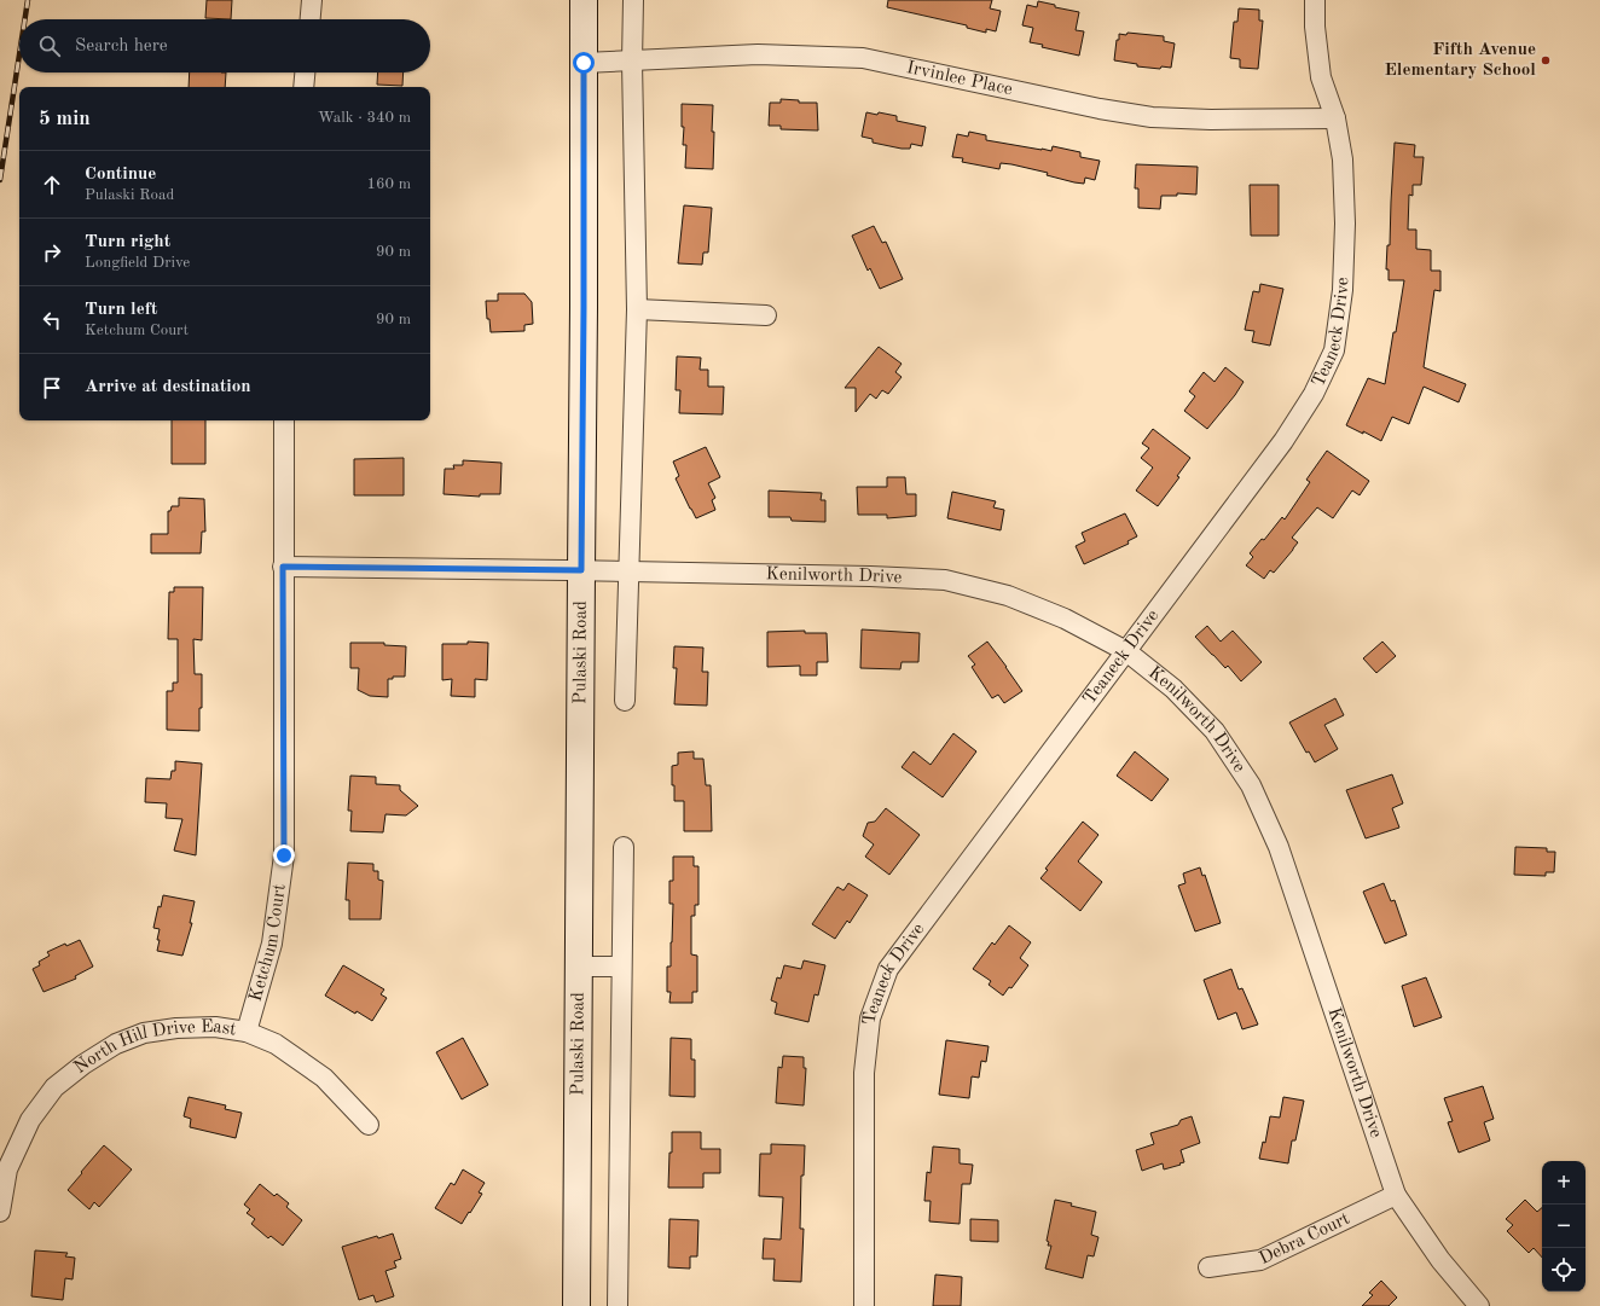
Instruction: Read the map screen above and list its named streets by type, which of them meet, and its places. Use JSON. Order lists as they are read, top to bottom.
{
  "streets": {
    "main road": ["Pulaski Road"],
    "street": [
      "Irvinlee Place",
      "Teaneck Drive",
      "Kenilworth Drive",
      "Ketchum Court",
      "North Hill Drive East",
      "Debra Court"
    ]
  },
  "crossings": [
    ["Irvinlee Place", "Teaneck Drive"],
    ["Irvinlee Place", "Pulaski Road"],
    ["Teaneck Drive", "Kenilworth Drive"],
    ["Kenilworth Drive", "Pulaski Road"],
    ["Kenilworth Drive", "Ketchum Court"],
    ["Kenilworth Drive", "Debra Court"],
    ["Ketchum Court", "North Hill Drive East"]
  ],
  "places": ["Fifth Avenue Elementary School"],
  "page": {
    "search": "Search here",
    "heading": ["5 min", "Walk · 340 m"],
    "list": [
      ["Continue", "Pulaski Road", "160 m"],
      ["Turn right", "Longfield Drive", "90 m"],
      ["Turn left", "Ketchum Court", "90 m"],
      "Arrive at destination"
    ],
    "map_buttons": ["+", "−"]
  }
}
